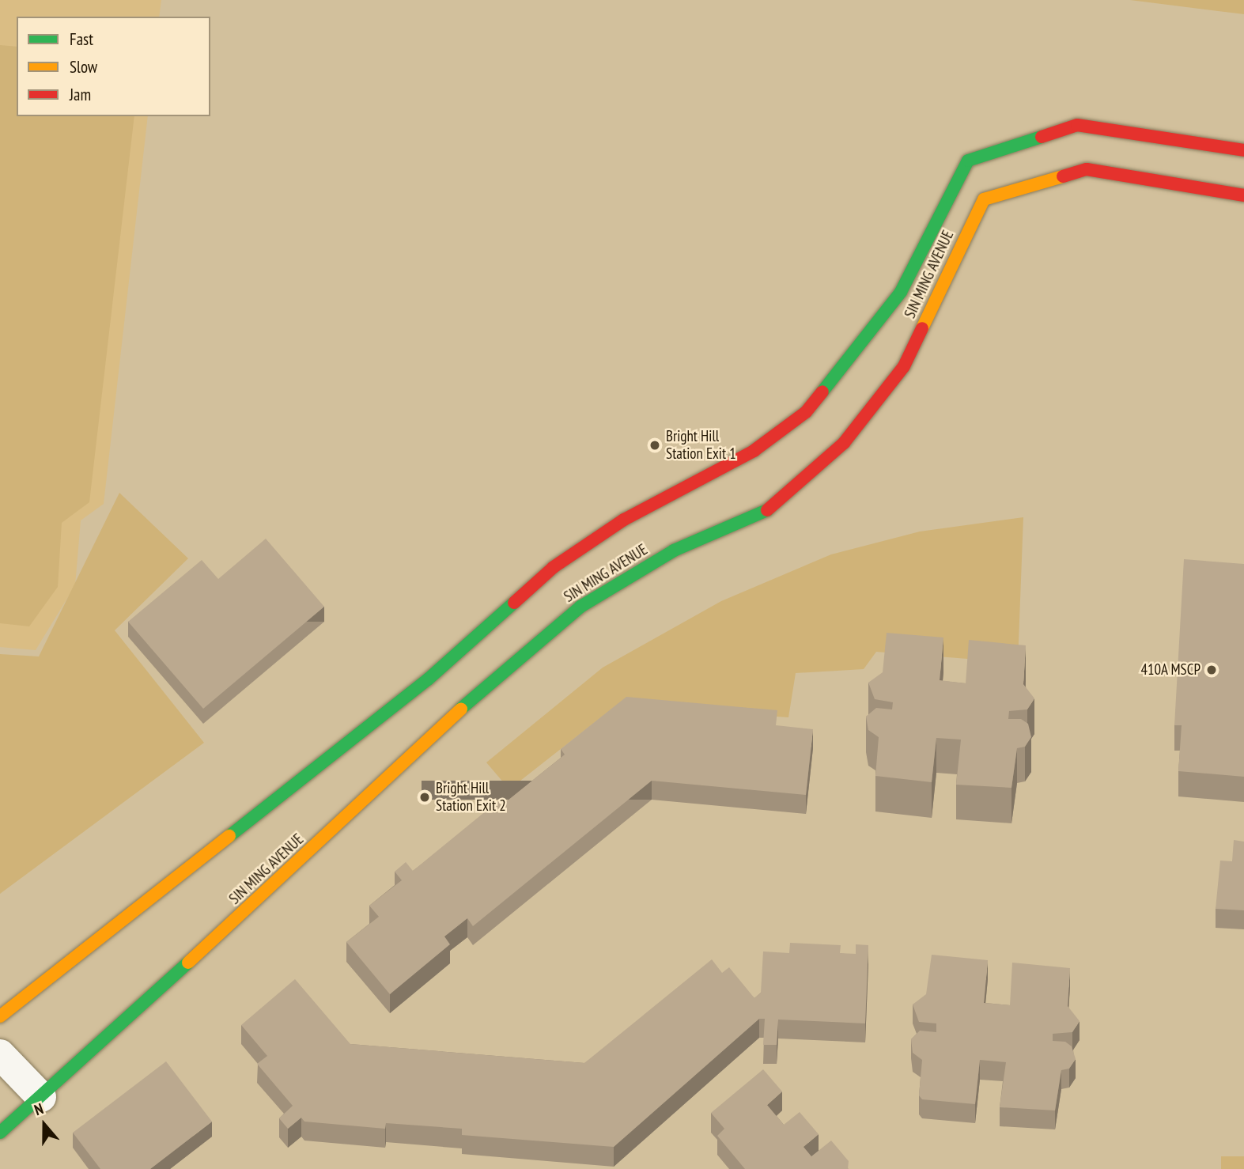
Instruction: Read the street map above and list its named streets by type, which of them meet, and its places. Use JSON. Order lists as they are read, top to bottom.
{
  "streets": {
    "main road": ["SIN MING AVENUE"]
  },
  "places": ["Bright Hill Station Exit 1", "410A MSCP", "Bright Hill Station Exit 2"],
  "legend": ["Fast", "Slow", "Jam"],
  "north": "top"
}
